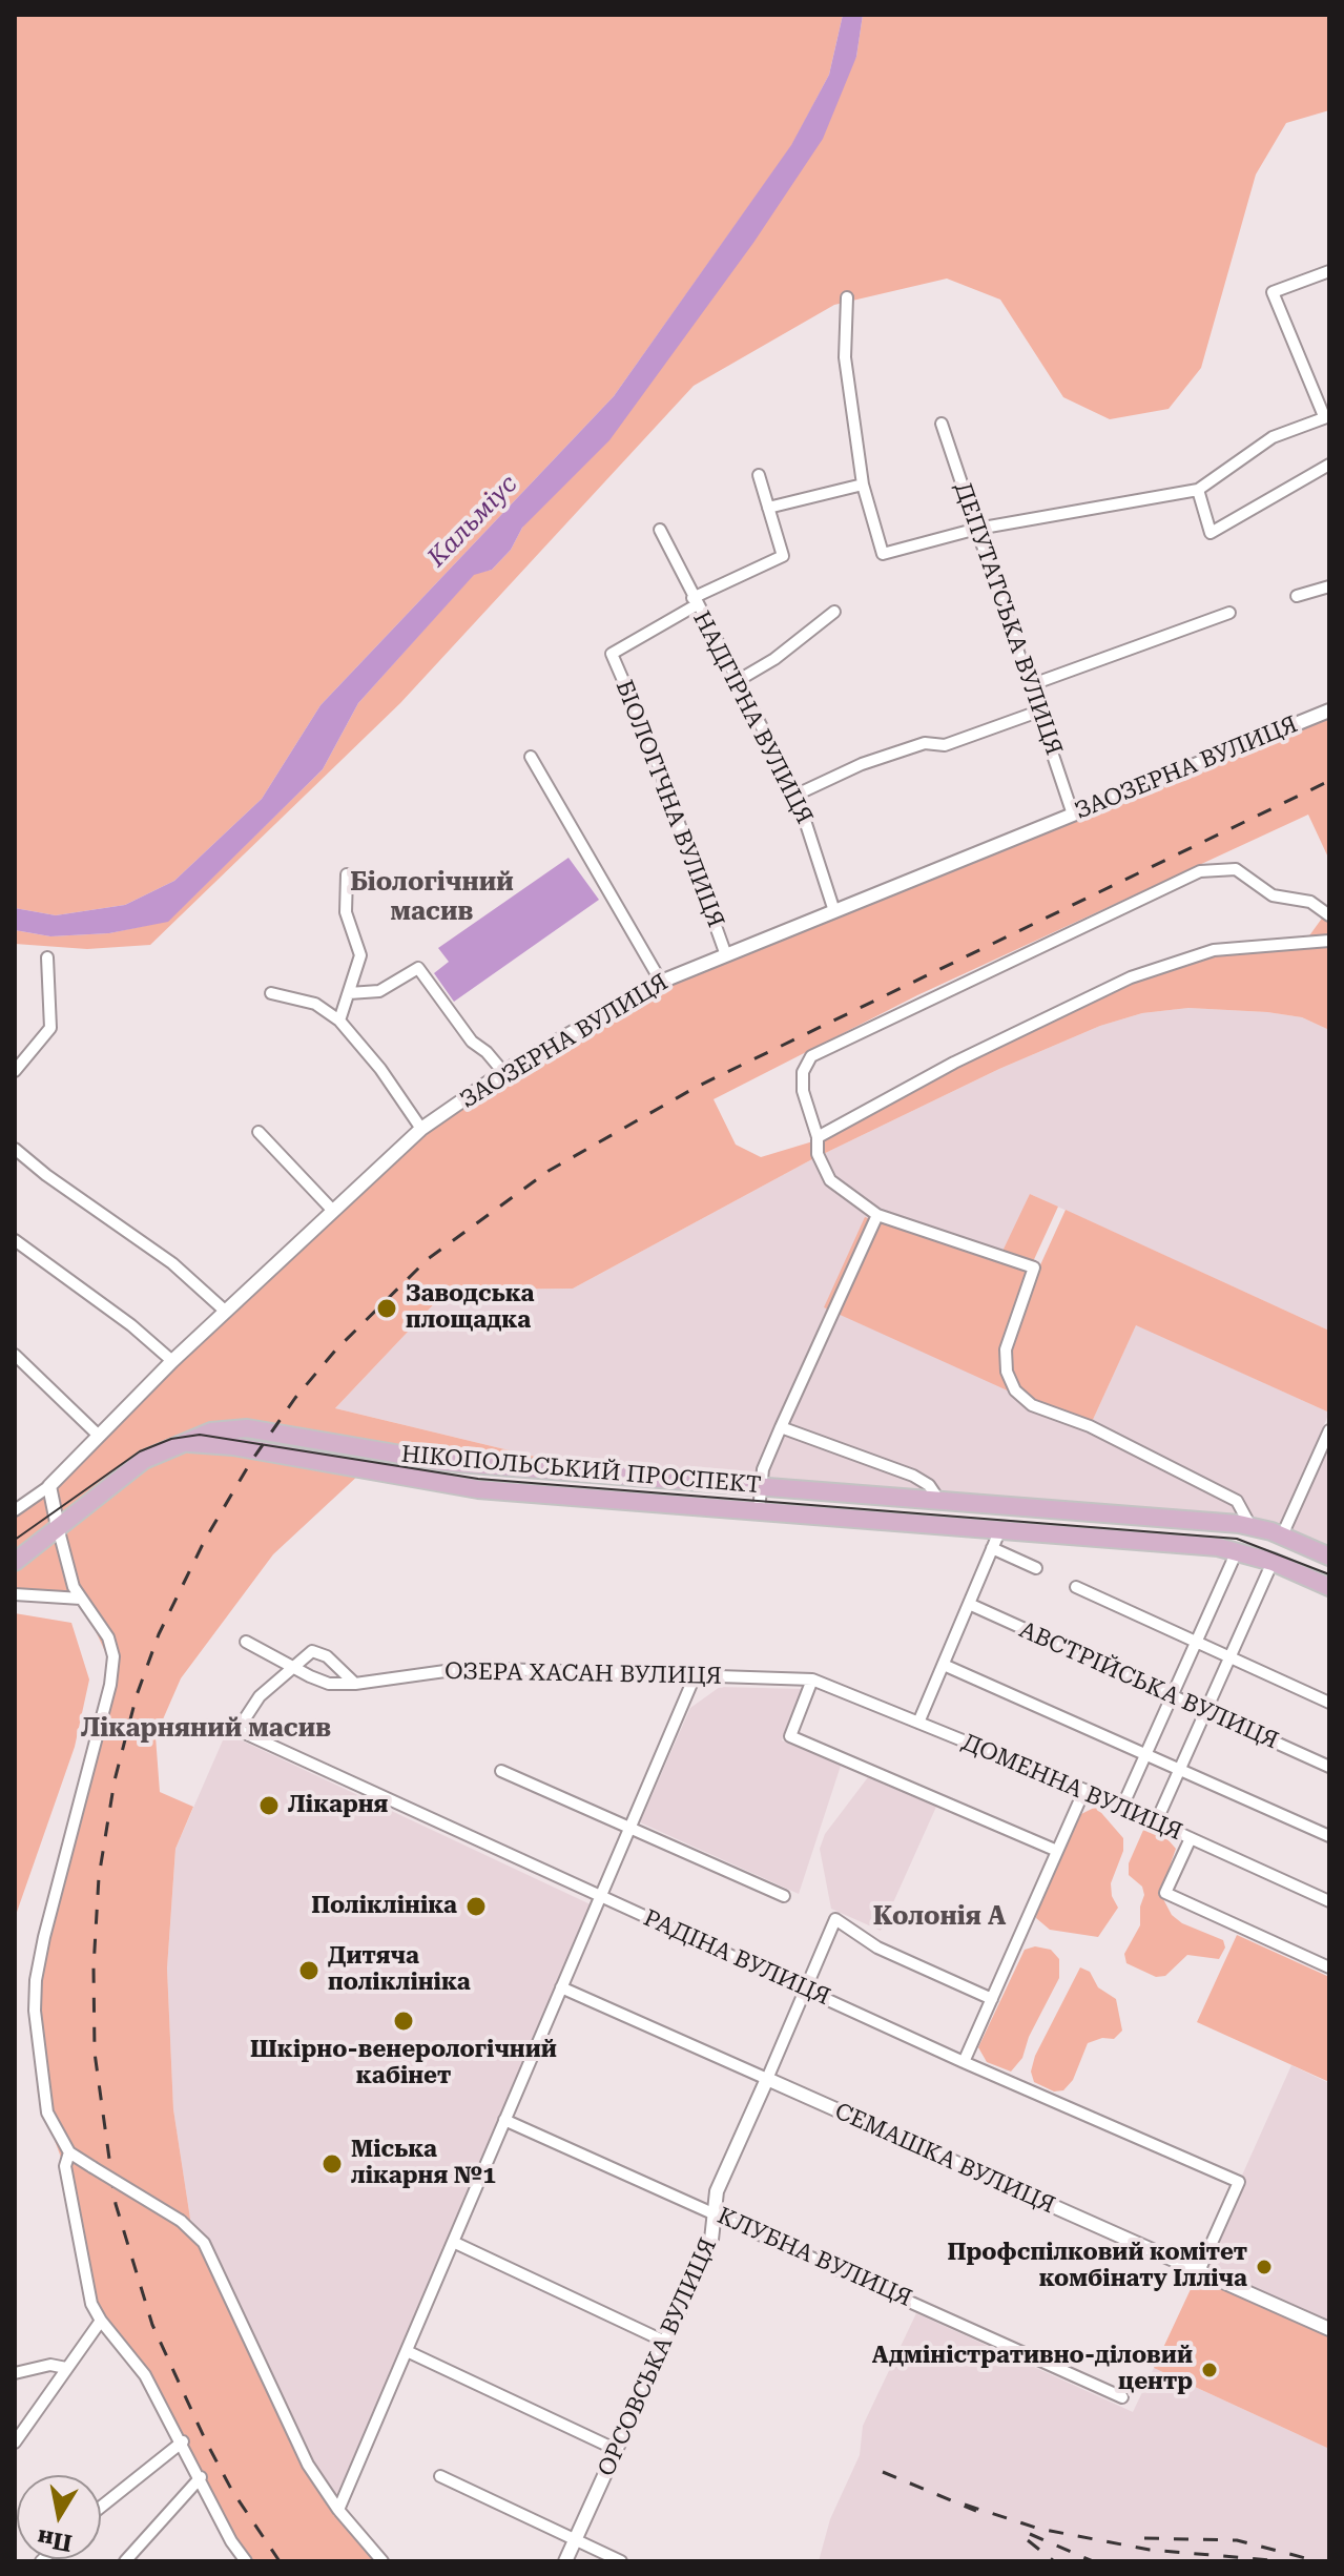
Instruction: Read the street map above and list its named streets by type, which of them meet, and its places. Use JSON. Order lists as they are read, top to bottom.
{
  "streets": {
    "main road": ["НІКОПОЛЬСЬКИЙ ПРОСПЕКТ"],
    "street": [
      "ДЕПУТАТСЬКА ВУЛИЦЯ",
      "НАДГІРНА ВУЛИЦЯ",
      "ЗАОЗЕРНА ВУЛИЦЯ",
      "БІОЛОГІЧНА ВУЛИЦЯ",
      "ОЗЕРА ХАСАН ВУЛИЦЯ",
      "АВСТРІЙСЬКА ВУЛИЦЯ",
      "ДОМЕННА ВУЛИЦЯ",
      "РАДІНА ВУЛИЦЯ",
      "СЕМАШКА ВУЛИЦЯ",
      "КЛУБНА ВУЛИЦЯ",
      "ОРСОВСЬКА ВУЛИЦЯ"
    ]
  },
  "crossings": [
    ["ДЕПУТАТСЬКА ВУЛИЦЯ", "ЗАОЗЕРНА ВУЛИЦЯ"],
    ["НАДГІРНА ВУЛИЦЯ", "ЗАОЗЕРНА ВУЛИЦЯ"],
    ["НАДГІРНА ВУЛИЦЯ", "БІОЛОГІЧНА ВУЛИЦЯ"],
    ["ЗАОЗЕРНА ВУЛИЦЯ", "БІОЛОГІЧНА ВУЛИЦЯ"],
    ["ОЗЕРА ХАСАН ВУЛИЦЯ", "ДОМЕННА ВУЛИЦЯ"],
    ["ОЗЕРА ХАСАН ВУЛИЦЯ", "РАДІНА ВУЛИЦЯ"],
    ["РАДІНА ВУЛИЦЯ", "СЕМАШКА ВУЛИЦЯ"],
    ["РАДІНА ВУЛИЦЯ", "ОРСОВСЬКА ВУЛИЦЯ"],
    ["СЕМАШКА ВУЛИЦЯ", "ОРСОВСЬКА ВУЛИЦЯ"],
    ["КЛУБНА ВУЛИЦЯ", "ОРСОВСЬКА ВУЛИЦЯ"]
  ],
  "districts": ["Біологічний масив", "Лікарняний масив", "Колонія А"],
  "water": ["Кальміус"],
  "places": [
    "Заводська площадка",
    "Лікарня",
    "Поліклініка",
    "Дитяча поліклініка",
    "Шкірно-венерологічний кабінет",
    "Міська лікарня №1",
    "Профспілковий комітет комбінату Ілліча",
    "Адміністративно-діловий центр"
  ],
  "north": "bottom"
}
